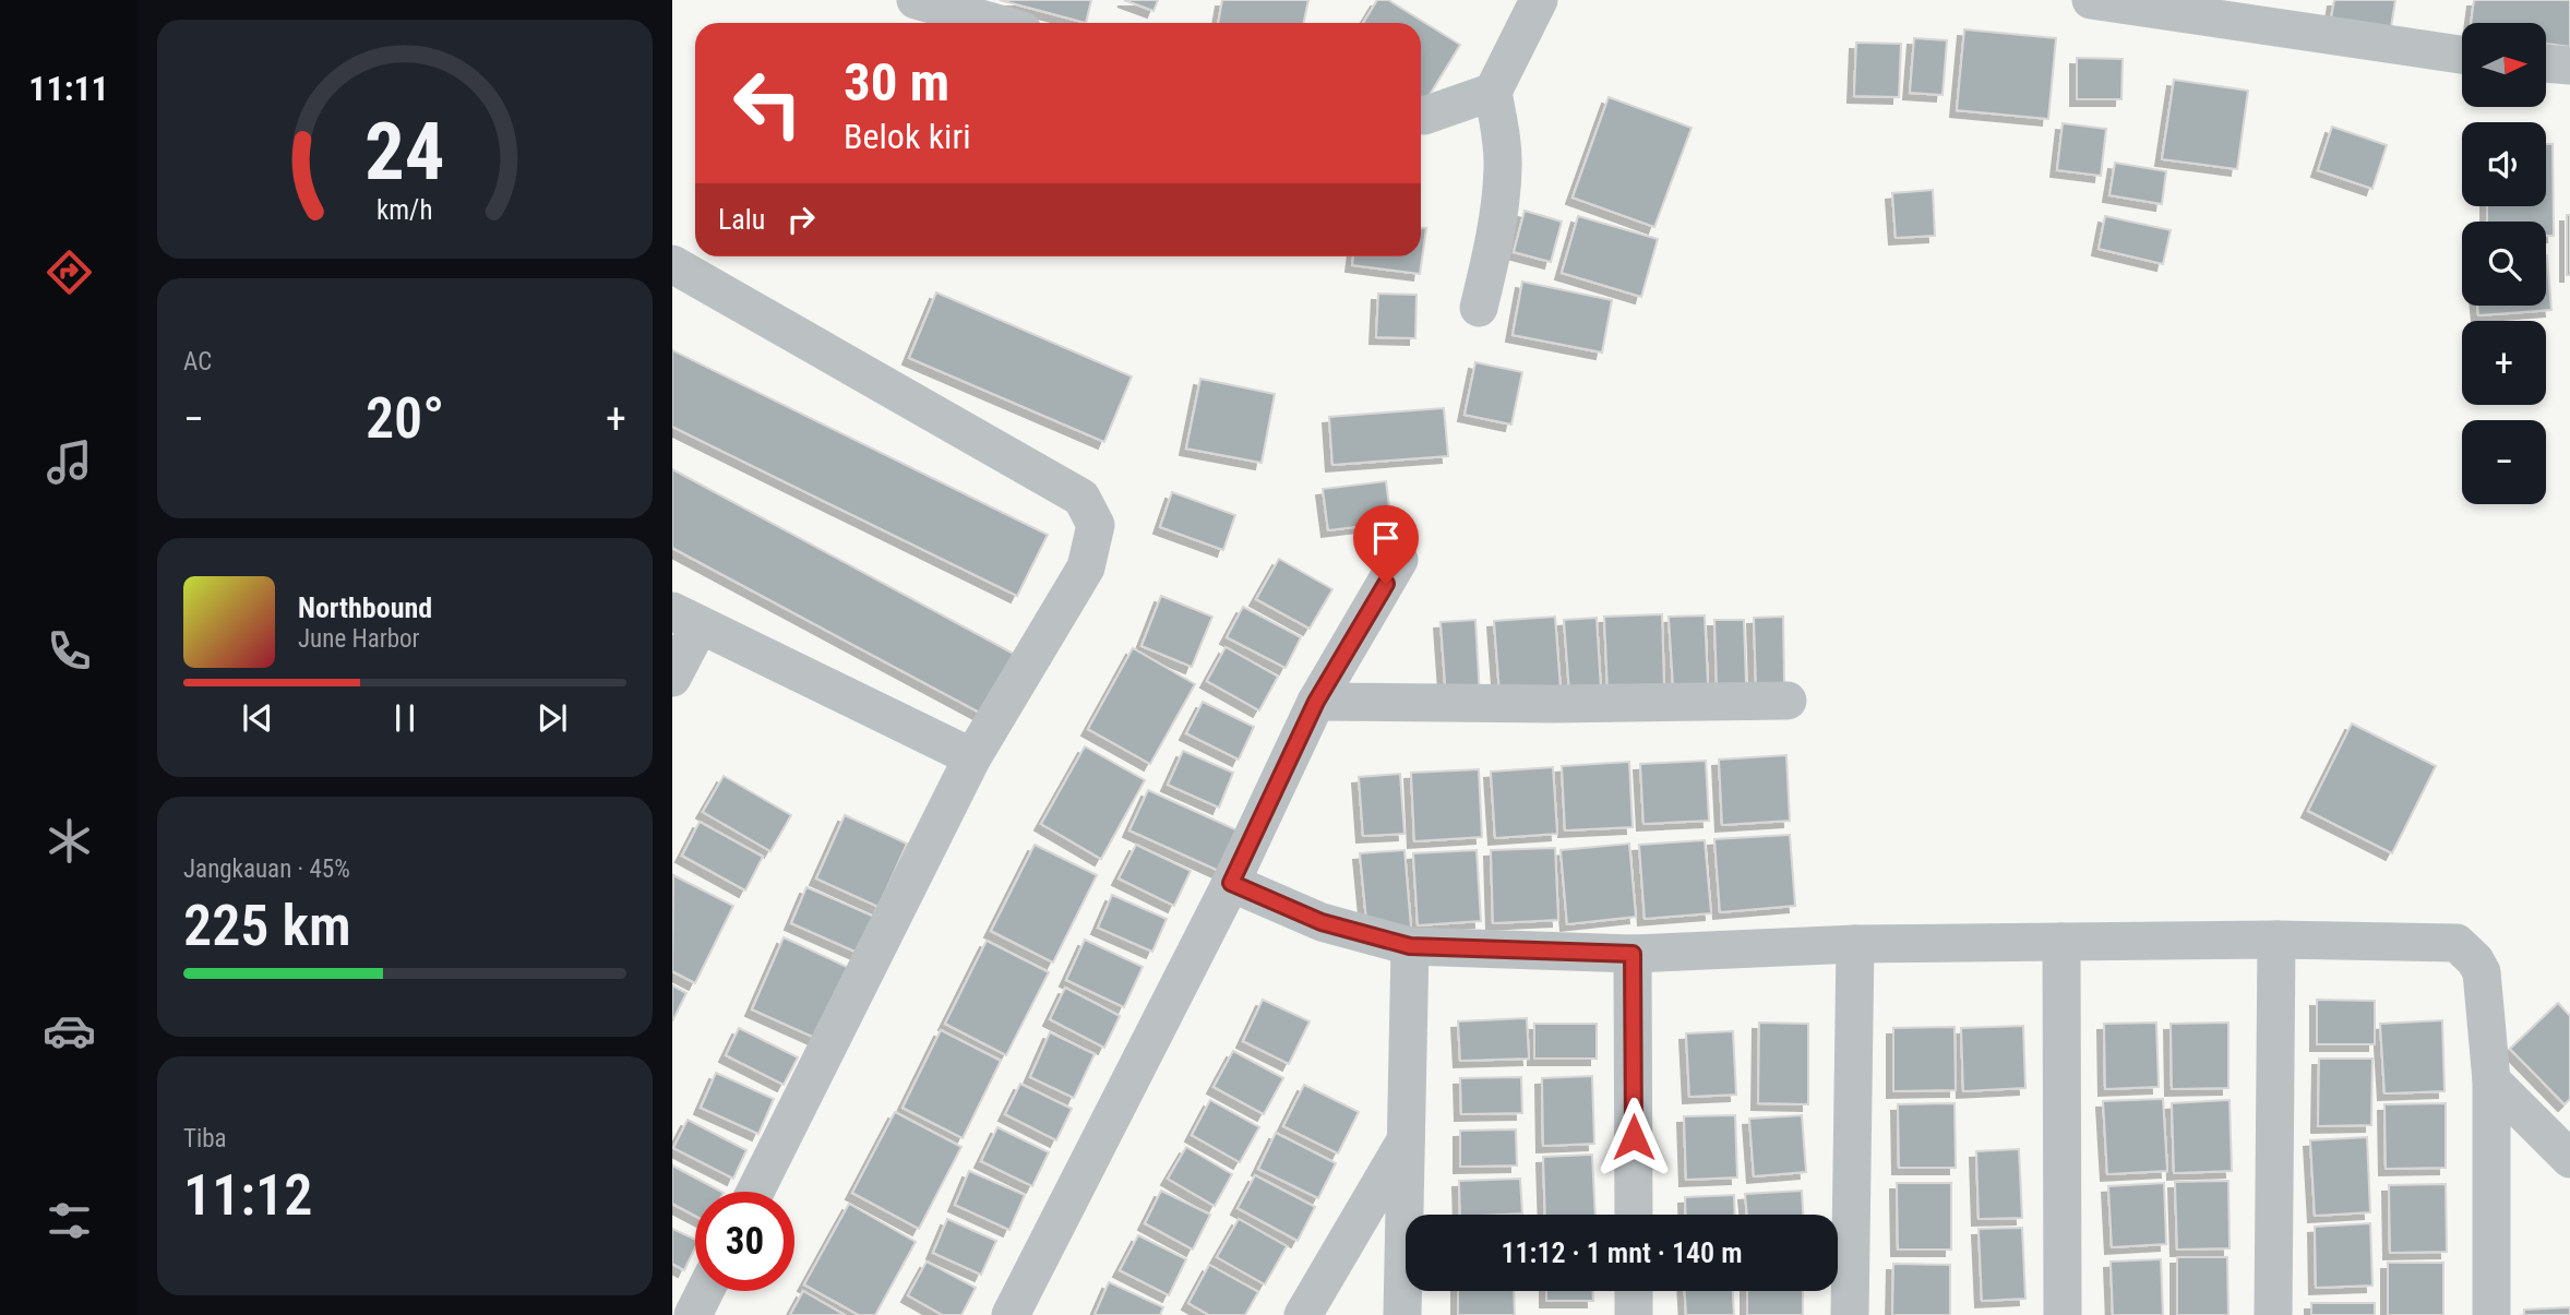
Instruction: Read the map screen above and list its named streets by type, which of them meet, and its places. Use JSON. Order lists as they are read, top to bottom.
{
  "north": "right",
  "page": {
    "tabs": "11:11",
    "map_buttons": ["+", "−"],
    "turn": ["30 m", "Belok kiri"],
    "then": "Lalu",
    "tile": [
      "AC",
      ["Jangkauan · 45%", "225 km"],
      ["Tiba", "11:12"]
    ],
    "heat": ["−", "20°", "+"],
    "song": ["Northbound", "June Harbor"],
    "limit": "30",
    "trip": "11:12 · 1 mnt · 140 m",
    "gauge": ["24", "km/h"]
  }
}
